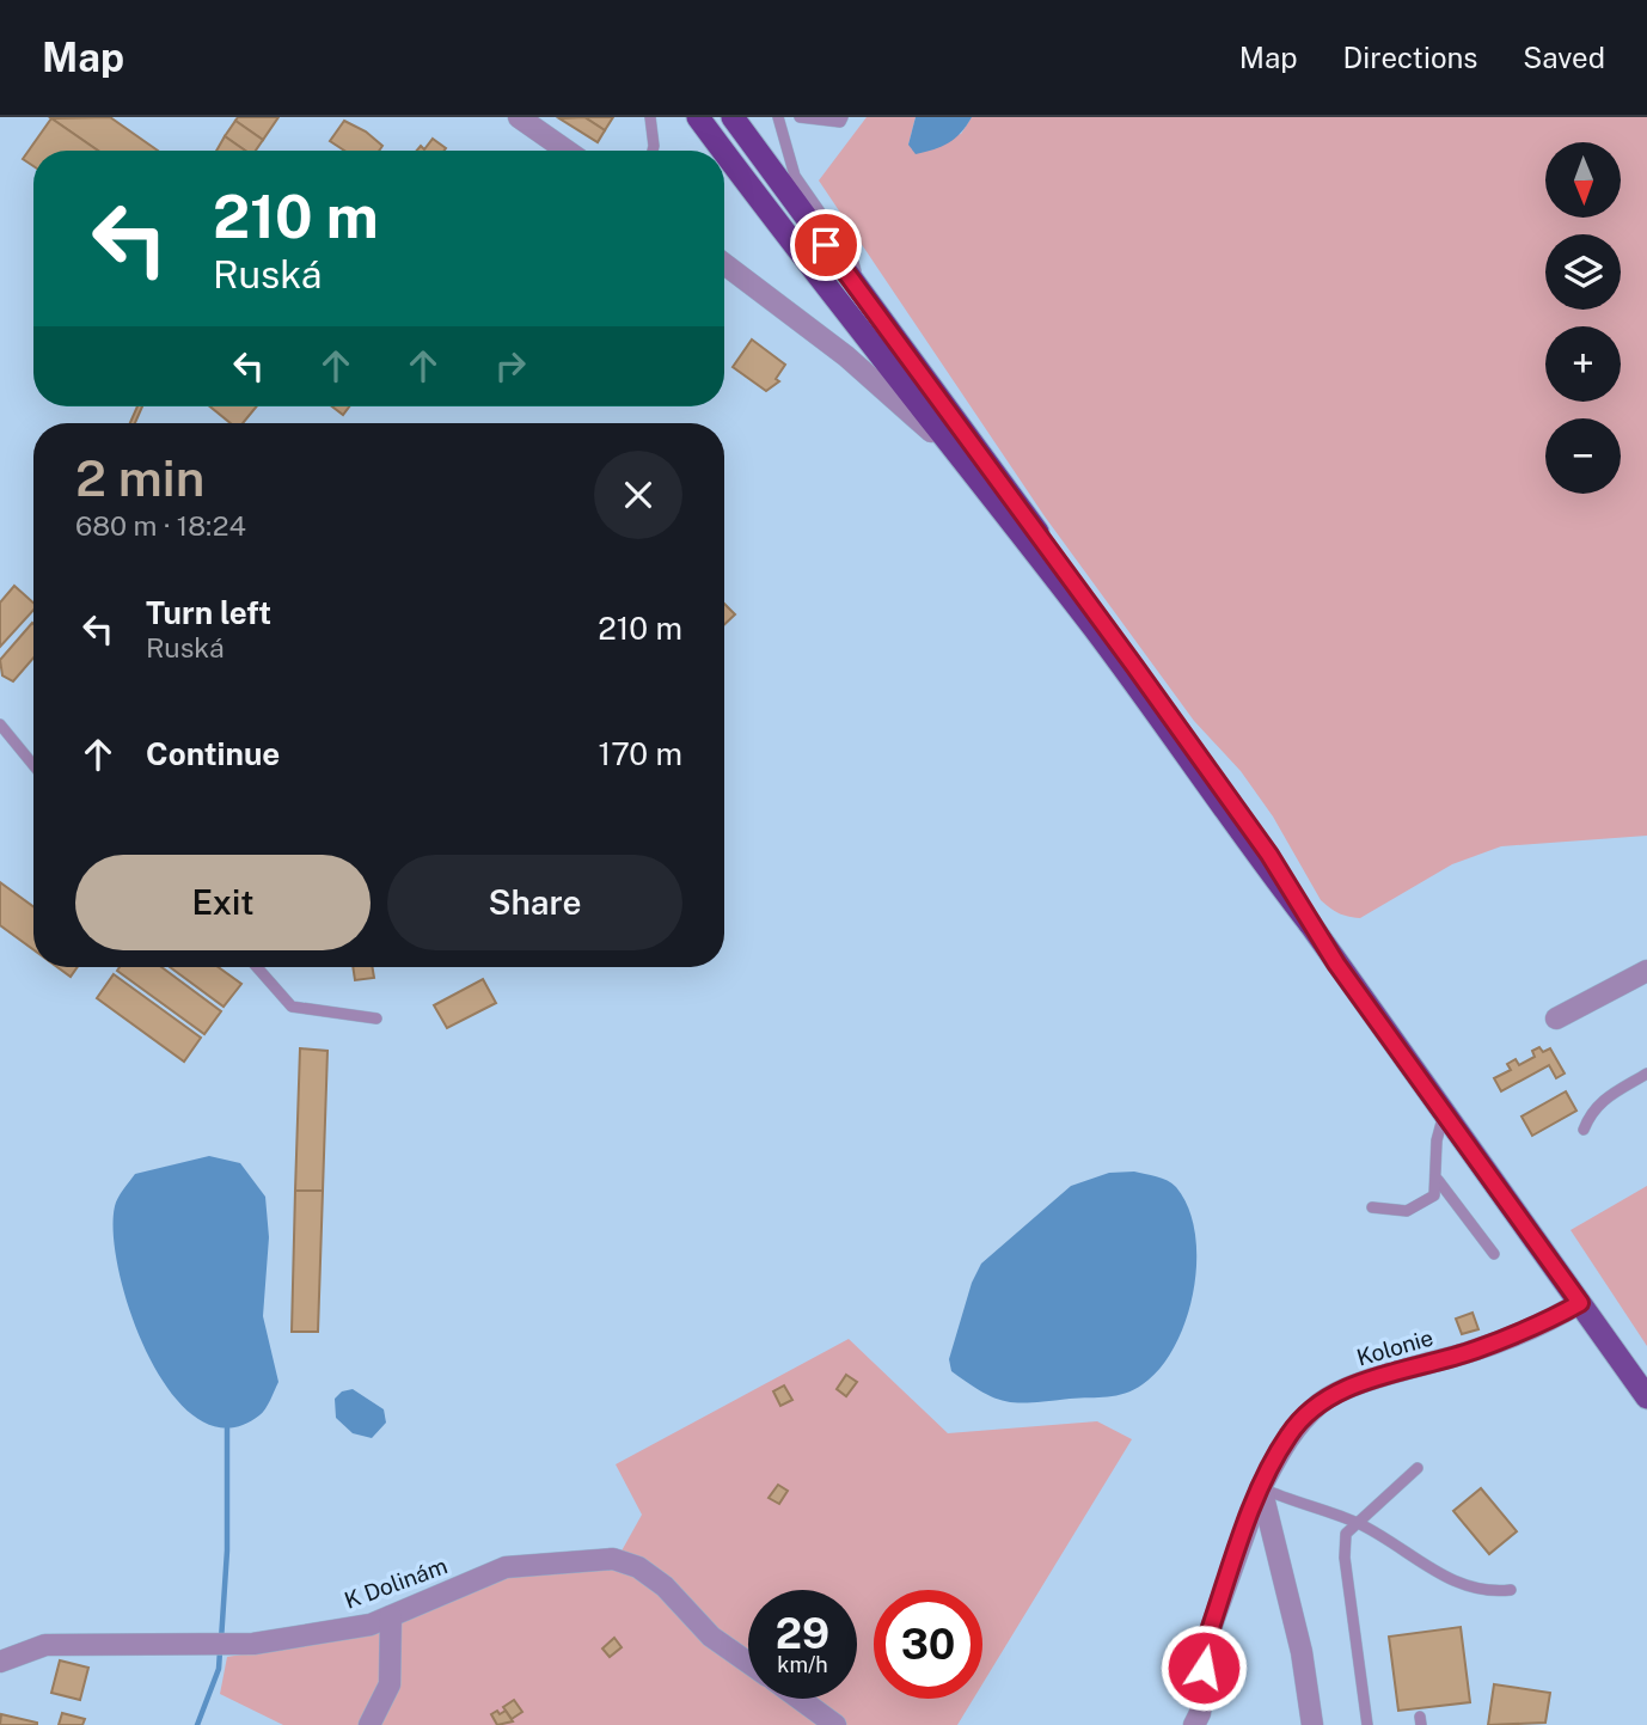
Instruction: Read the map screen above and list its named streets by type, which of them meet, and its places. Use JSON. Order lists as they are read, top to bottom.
{
  "streets": {
    "street": ["Kolonie", "K Dolinám"]
  },
  "north": "bottom",
  "page": {
    "header": "Map",
    "nav": ["Map", "Directions", "Saved"],
    "map_buttons": ["+", "−"],
    "turn": ["210 m", "Ruská"],
    "heading": ["2 min", "680 m · 18:24"],
    "list": [
      {
        "name": "Turn left",
        "note": "Ruská",
        "value": "210 m"
      },
      {
        "name": "Continue",
        "value": "170 m"
      }
    ],
    "buttons": ["Exit", "Share"],
    "speed": "29 km/h",
    "limit": "30"
  }
}
